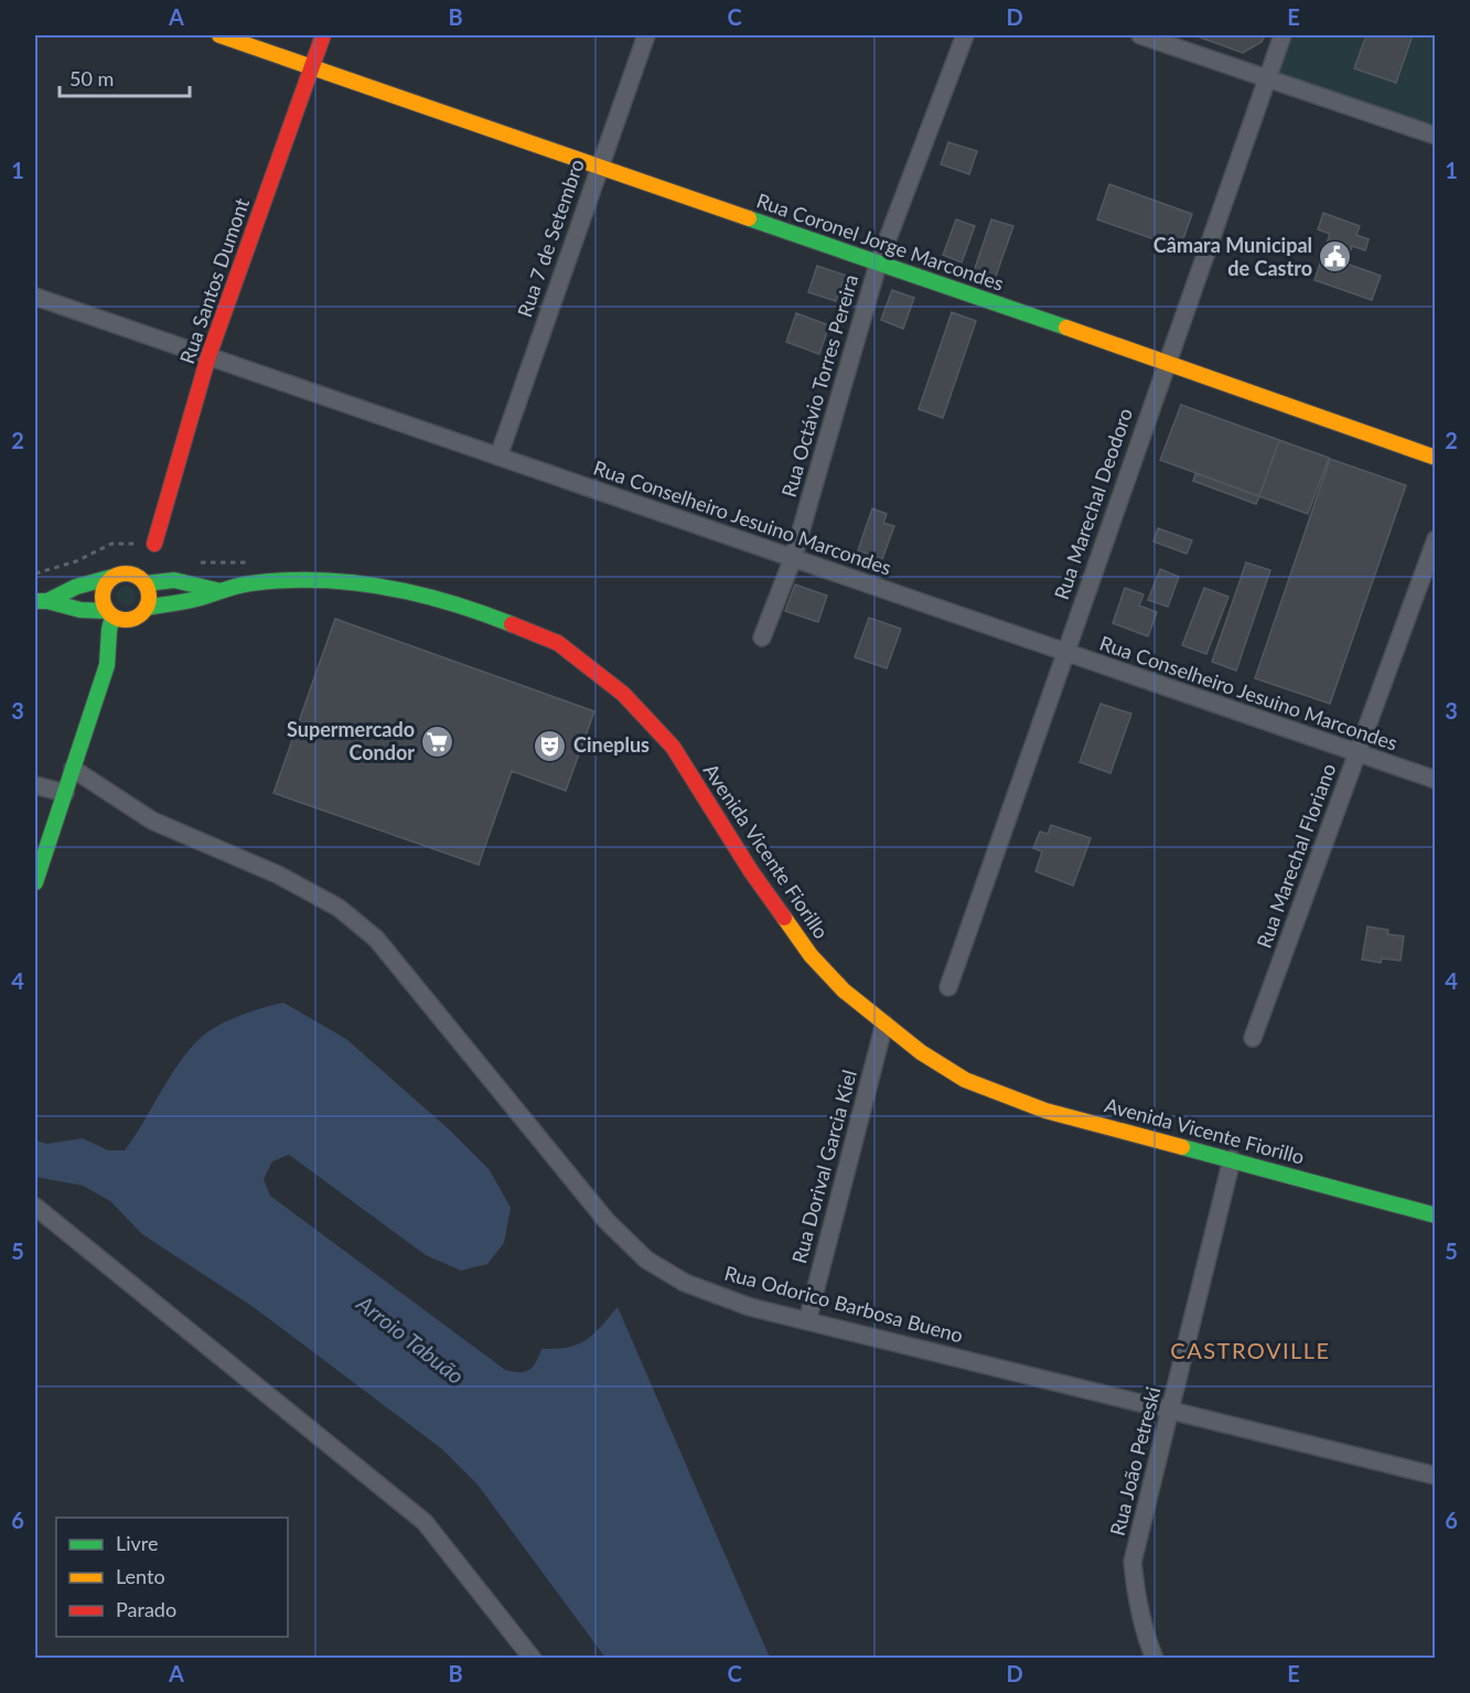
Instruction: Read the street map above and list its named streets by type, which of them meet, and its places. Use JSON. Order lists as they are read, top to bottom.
{
  "streets": {
    "street": [
      "Rua 7 de Setembro",
      "Rua Coronel Jorge Marcondes",
      "Rua Santos Dumont",
      "Rua Octávio Torres Pereira",
      "Rua Marechal Deodoro",
      "Rua Conselheiro Jesuino Marcondes",
      "Avenida Vicente Fiorillo",
      "Rua Marechal Floriano",
      "Rua Dorival Garcia Kiel",
      "Rua Odorico Barbosa Bueno",
      "Rua João Petreski"
    ]
  },
  "crossings": [
    ["Rua 7 de Setembro", "Rua Coronel Jorge Marcondes"],
    ["Rua 7 de Setembro", "Rua Conselheiro Jesuino Marcondes"],
    ["Rua Coronel Jorge Marcondes", "Rua Santos Dumont"],
    ["Rua Coronel Jorge Marcondes", "Rua Octávio Torres Pereira"],
    ["Rua Coronel Jorge Marcondes", "Rua Marechal Deodoro"],
    ["Rua Santos Dumont", "Rua Conselheiro Jesuino Marcondes"],
    ["Rua Octávio Torres Pereira", "Rua Conselheiro Jesuino Marcondes"],
    ["Rua Marechal Deodoro", "Rua Conselheiro Jesuino Marcondes"],
    ["Rua Conselheiro Jesuino Marcondes", "Rua Marechal Floriano"],
    ["Avenida Vicente Fiorillo", "Rua Dorival Garcia Kiel"],
    ["Avenida Vicente Fiorillo", "Rua João Petreski"],
    ["Rua Dorival Garcia Kiel", "Rua Odorico Barbosa Bueno"],
    ["Rua Odorico Barbosa Bueno", "Rua João Petreski"]
  ],
  "districts": ["CASTROVILLE"],
  "water": ["Arroio Tabuão"],
  "places": {
    "public building": ["Câmara Municipal de Castro"],
    "supermarket": ["Supermercado Condor"],
    "theatre": ["Cineplus"]
  },
  "legend": ["Livre", "Lento", "Parado"],
  "scale_bar": "50 m",
  "grid": {
    "columns": [
      "A",
      "B",
      "C",
      "D",
      "E"
    ],
    "rows": [
      "1",
      "2",
      "3",
      "4",
      "5",
      "6"
    ]
  }
}
